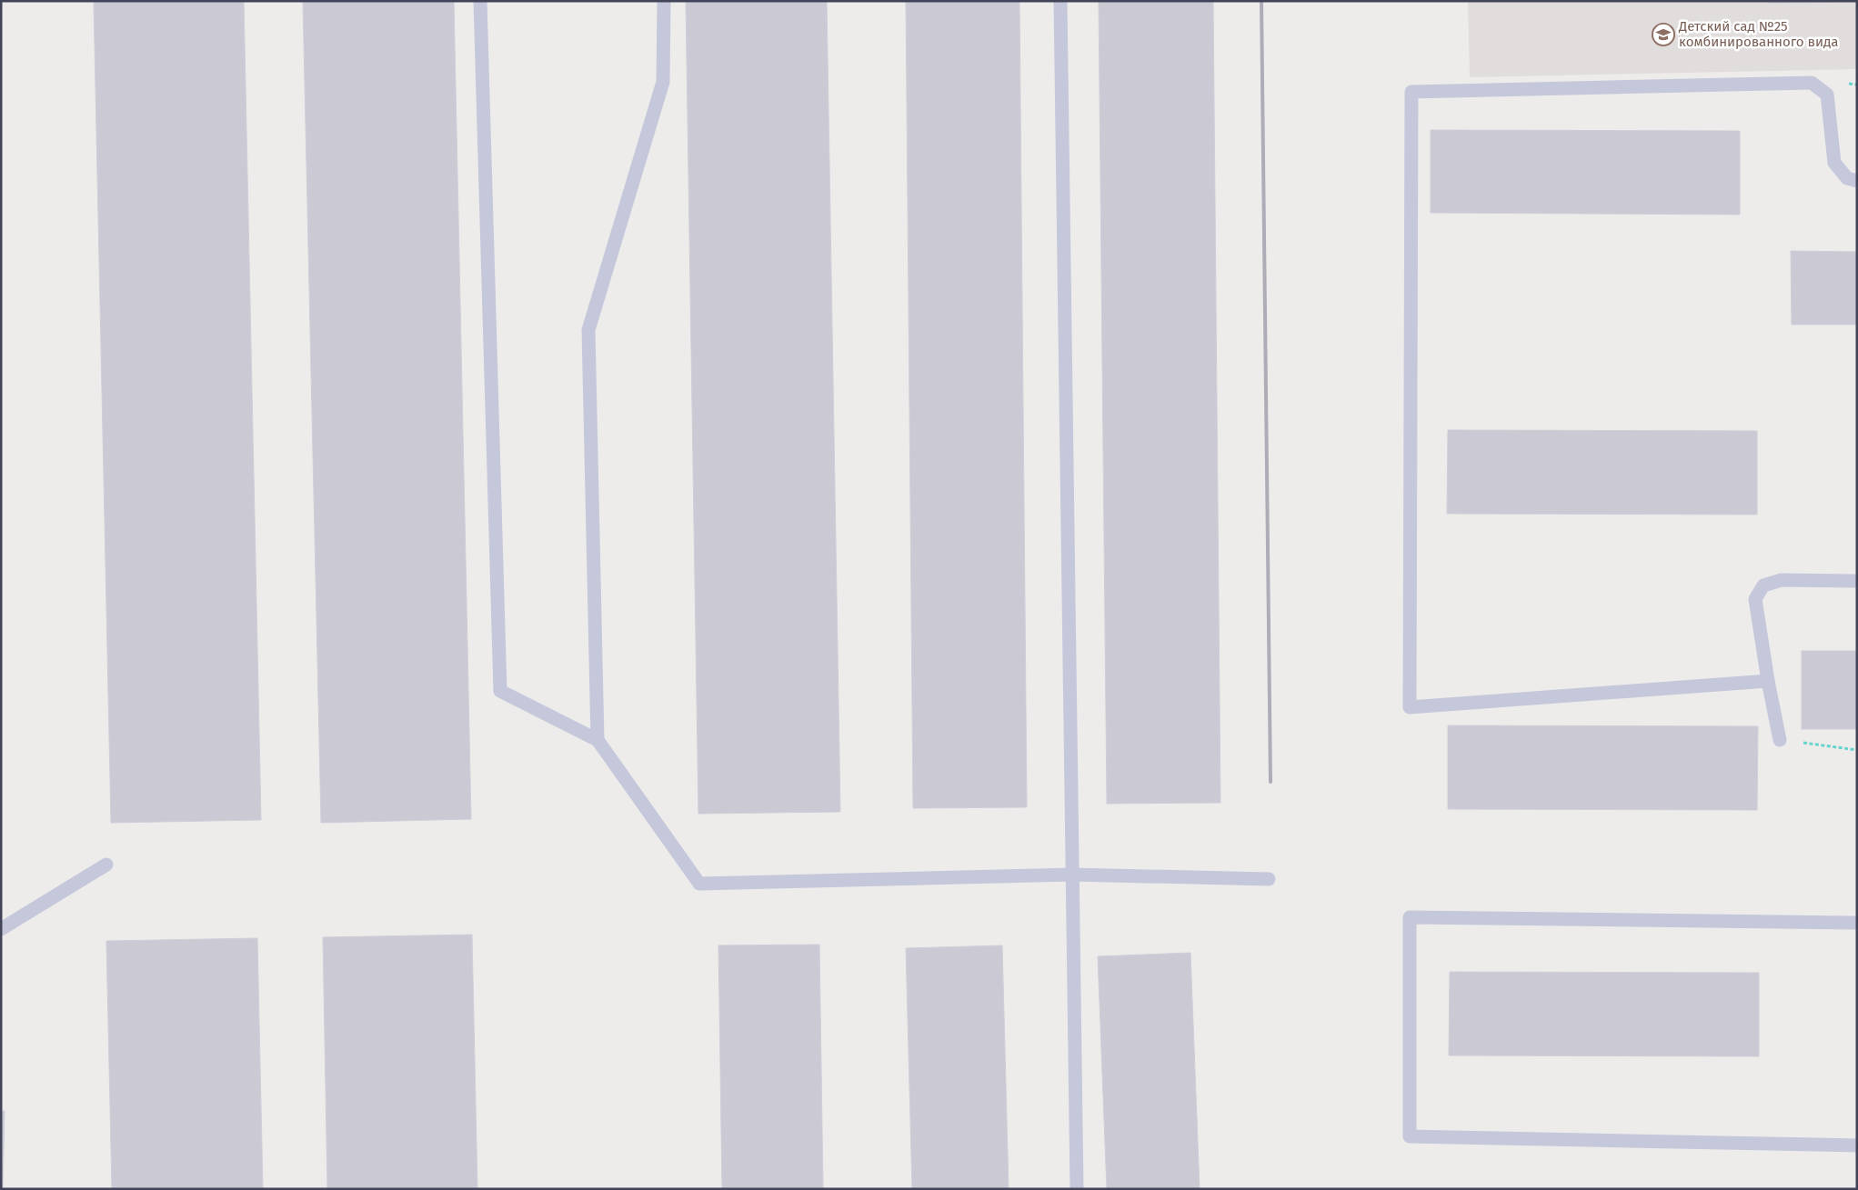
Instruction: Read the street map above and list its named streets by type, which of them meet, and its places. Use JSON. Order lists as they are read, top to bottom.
{
  "places": {
    "school or university": ["Детский сад №25 комбинированного вида"]
  }
}
